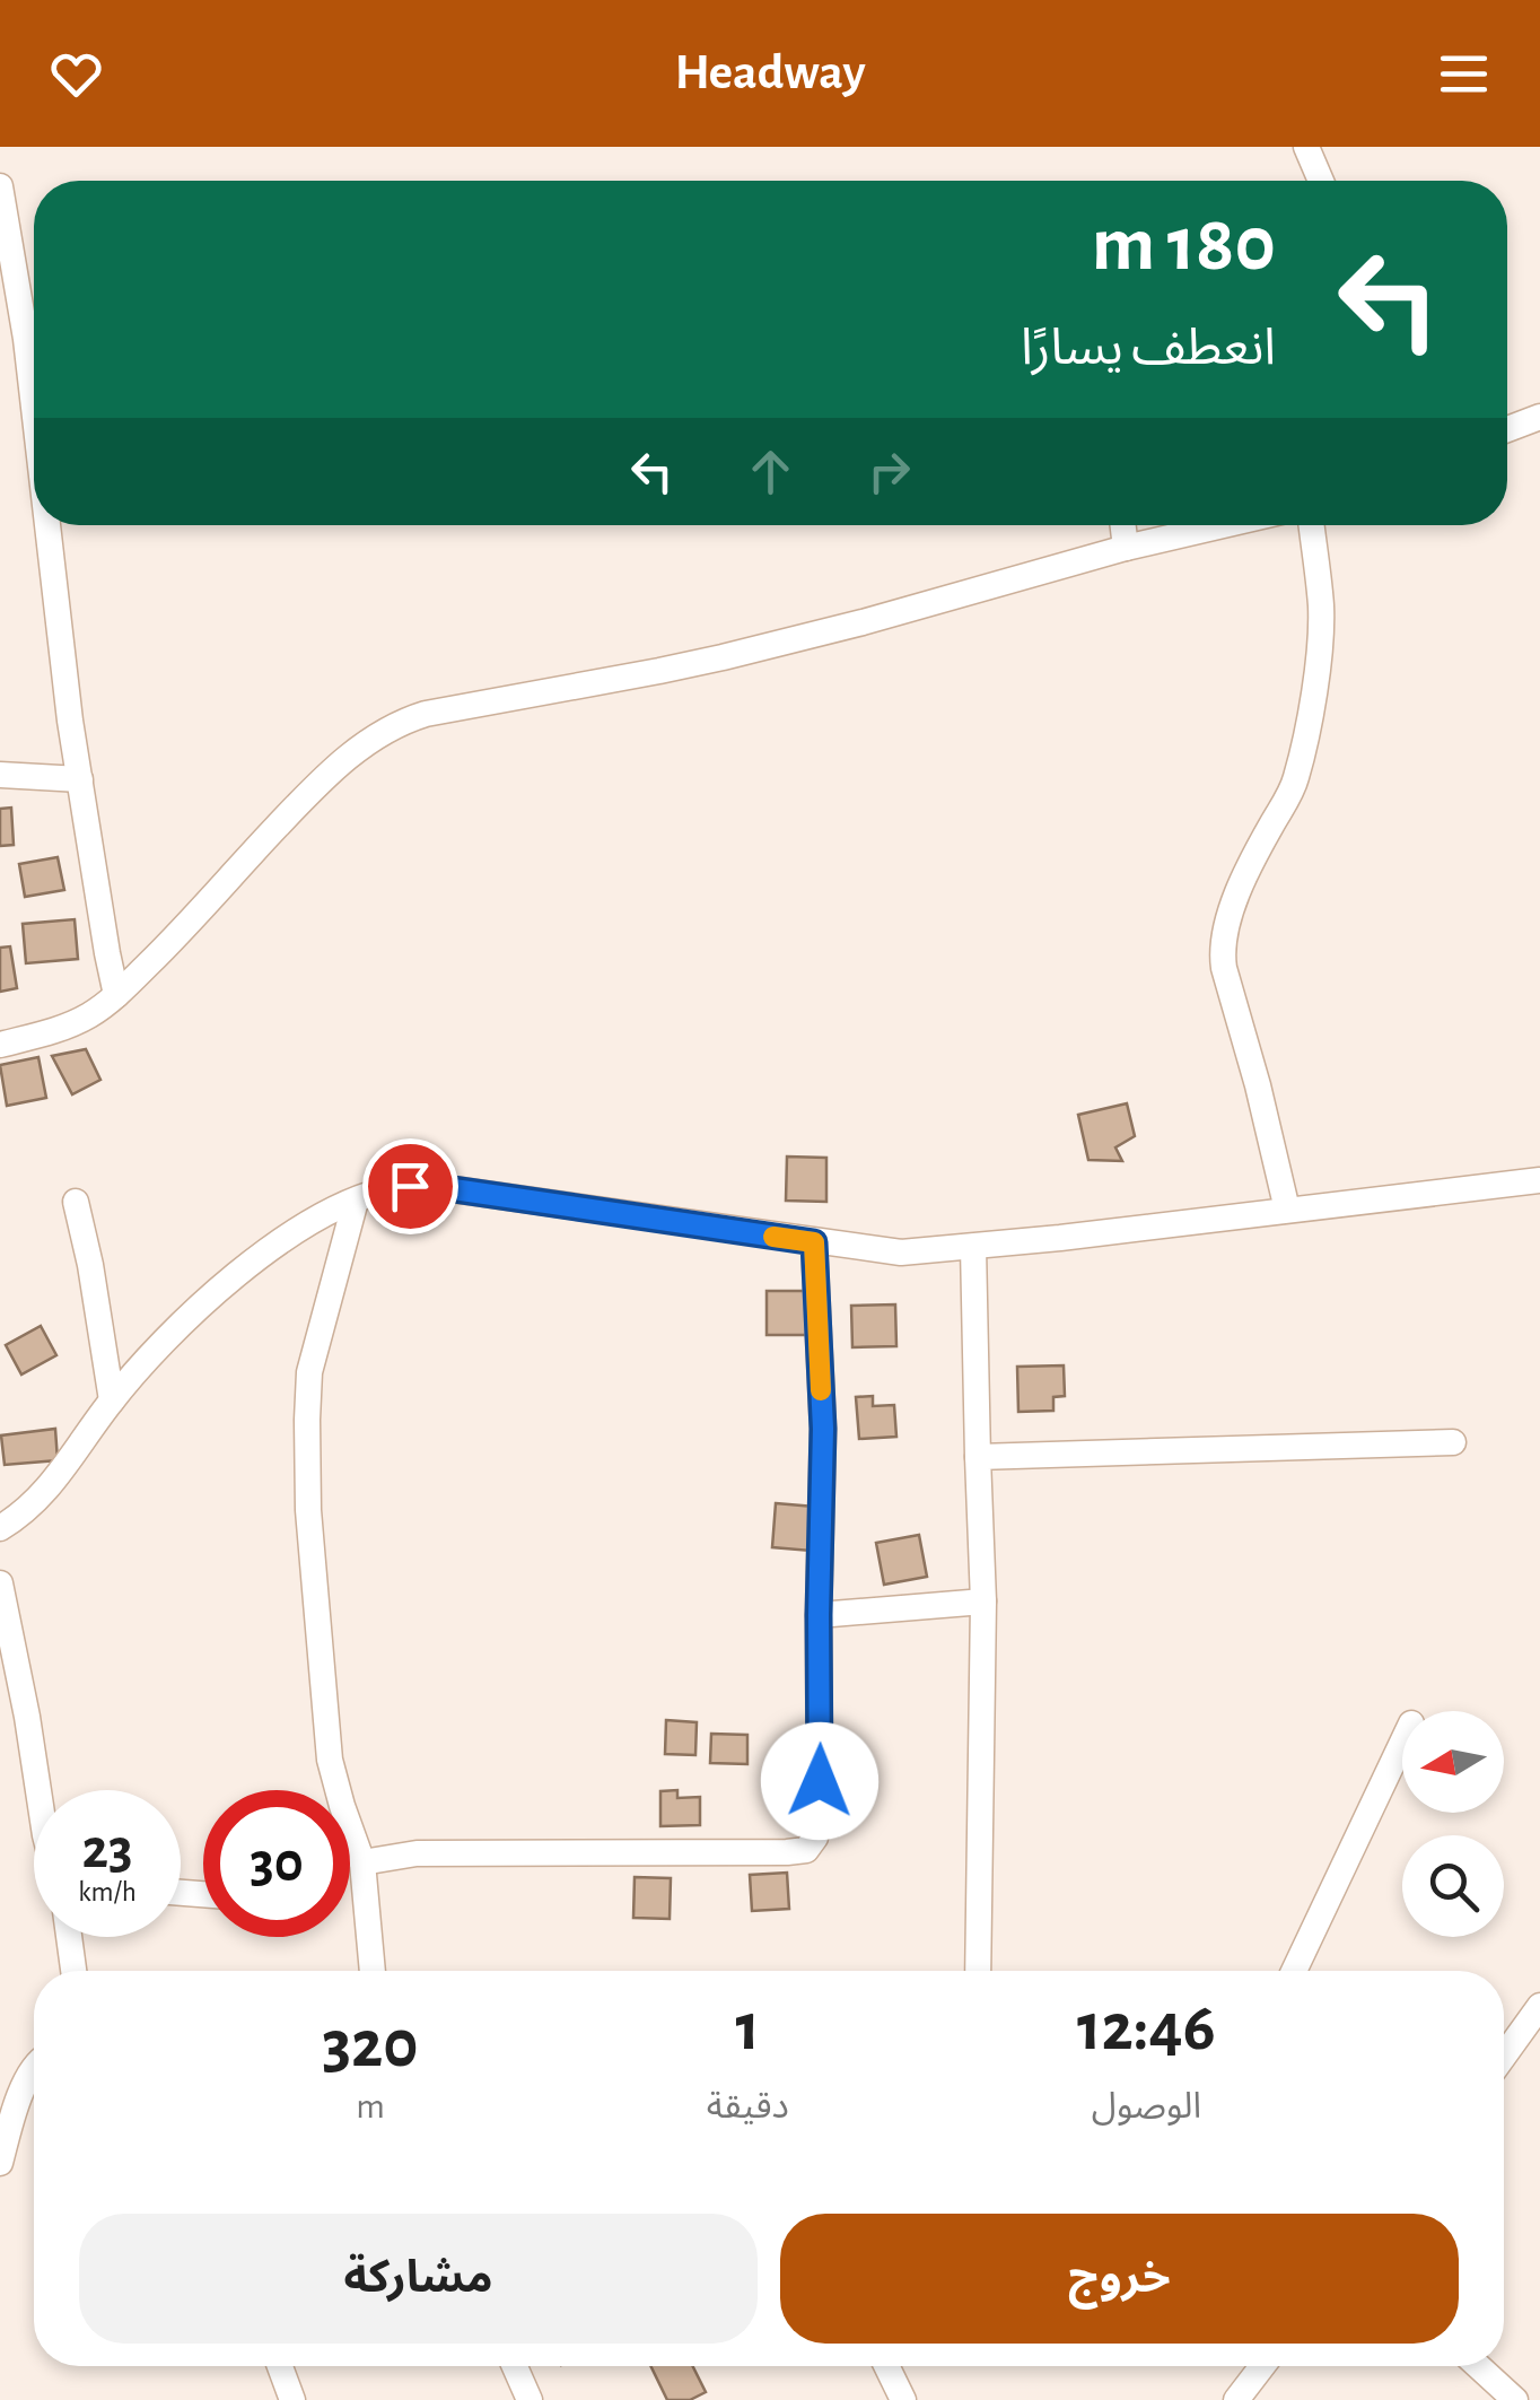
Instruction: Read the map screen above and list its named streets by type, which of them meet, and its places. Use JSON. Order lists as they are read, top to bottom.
{
  "north": "left",
  "page": {
    "header": "Headway",
    "turn": ["180 m", "انعطف يسارًا"],
    "speed": "23 km/h",
    "limit": "30",
    "eta": [
      "12:46",
      "الوصول",
      "1",
      "دقيقة",
      "320",
      "m"
    ],
    "buttons": ["خروج", "مشاركة"]
  }
}
